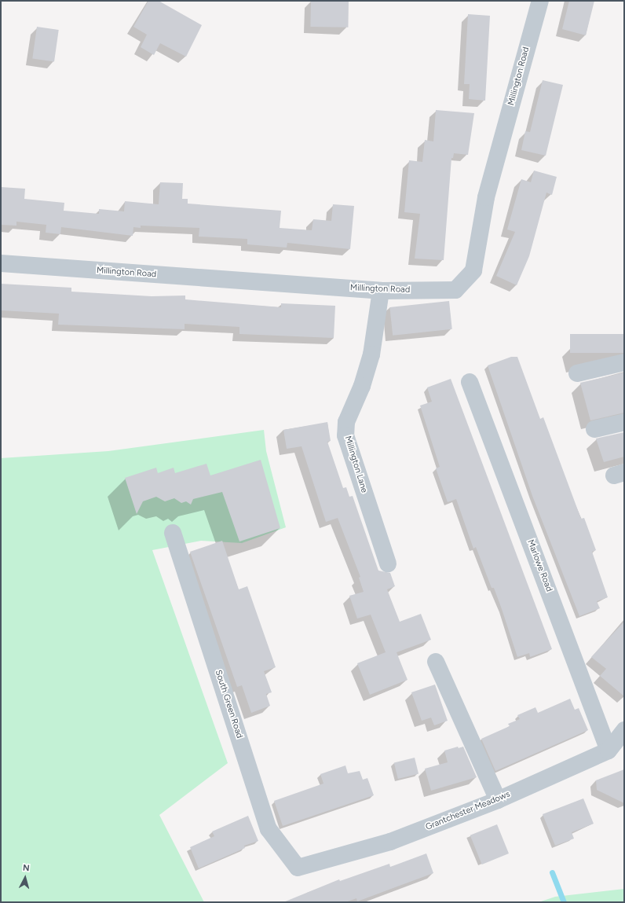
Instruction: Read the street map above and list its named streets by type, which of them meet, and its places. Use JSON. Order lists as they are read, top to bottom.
{
  "streets": {
    "street": [
      "Millington Road",
      "Millington Lane",
      "Marlowe Road",
      "South Green Road",
      "Grantchester Meadows"
    ]
  },
  "crossings": [
    ["Millington Road", "Millington Lane"],
    ["Marlowe Road", "Grantchester Meadows"],
    ["South Green Road", "Grantchester Meadows"]
  ],
  "north": "top"
}
